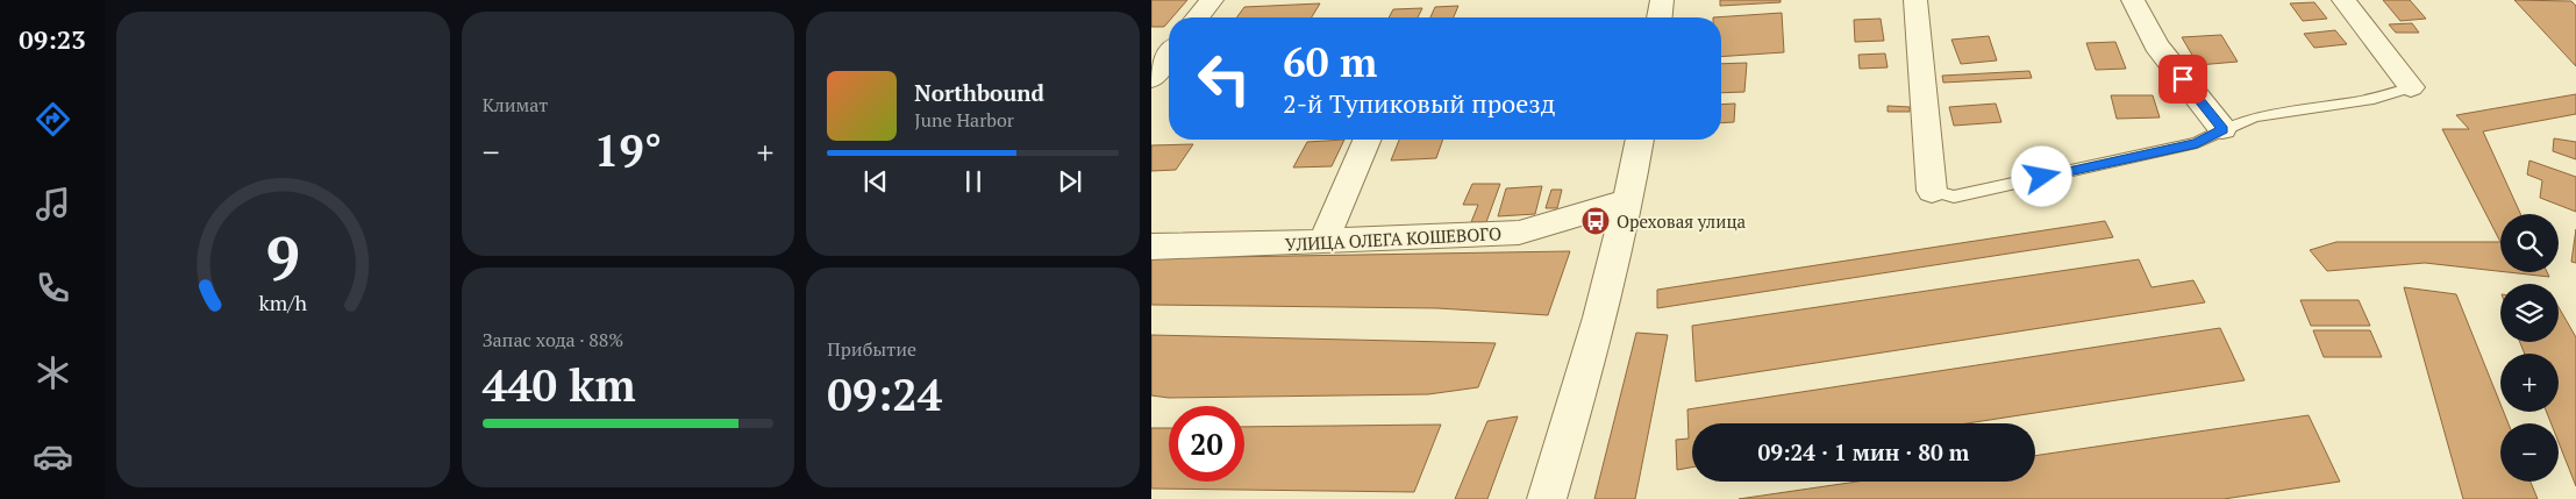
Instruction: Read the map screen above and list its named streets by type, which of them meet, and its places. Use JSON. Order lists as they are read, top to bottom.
{
  "streets": {
    "street": ["УЛИЦА ОЛЕГА КОШЕВОГО"]
  },
  "places": {
    "bus stop": ["Ореховая улица"]
  },
  "page": {
    "tabs": "09:23",
    "tile": [
      "Климат",
      ["Запас хода · 88%", "440 km"],
      ["Прибытие", "09:24"]
    ],
    "turn": ["60 m", "2-й Тупиковый проезд"],
    "song": ["Northbound", "June Harbor"],
    "heat": ["−", "19°", "+"],
    "map_buttons": ["+", "−"],
    "limit": "20",
    "trip": "09:24 · 1 мин · 80 m",
    "gauge": ["9", "km/h"]
  }
}
